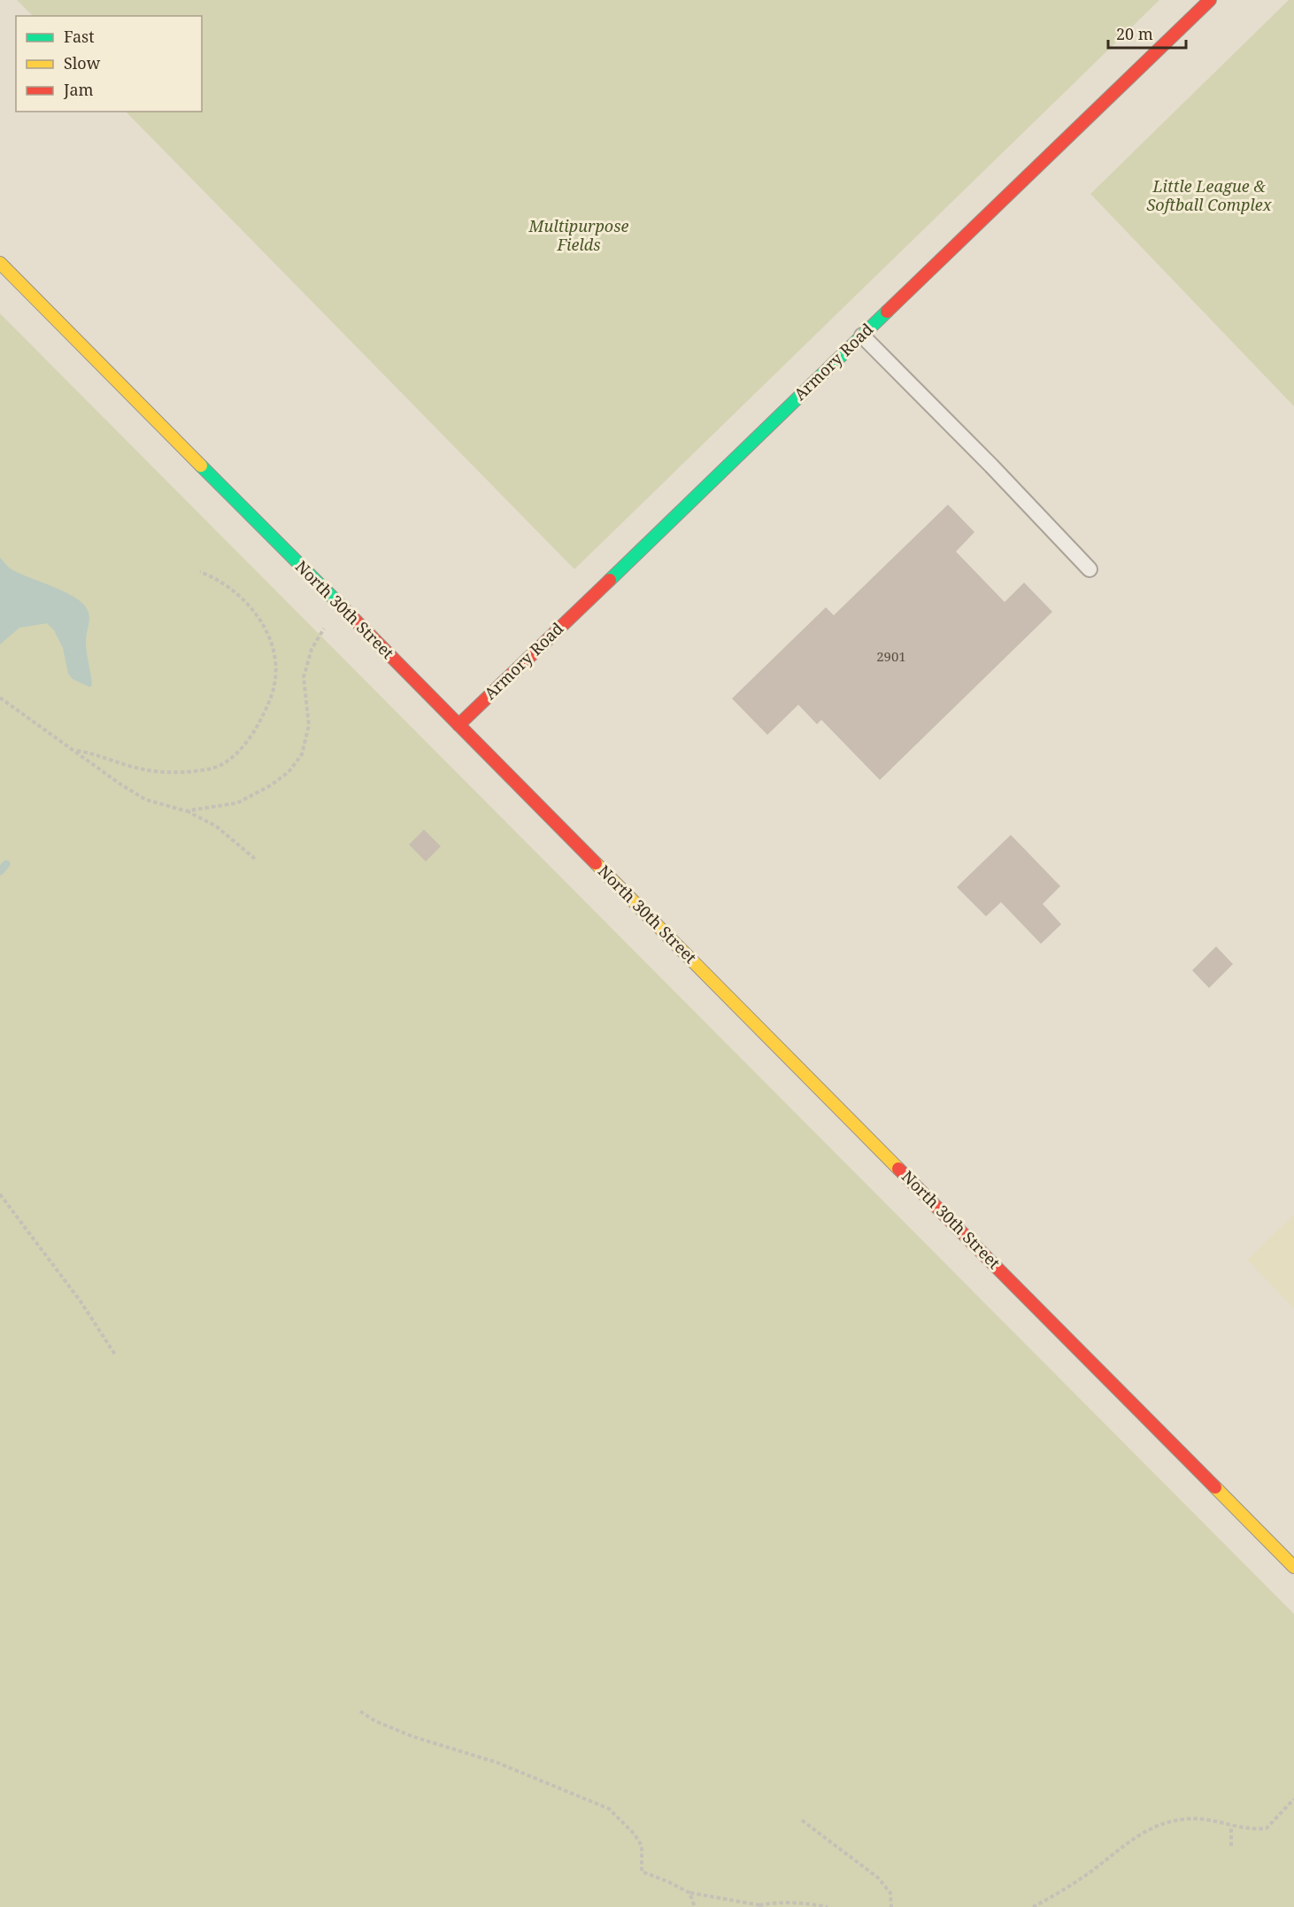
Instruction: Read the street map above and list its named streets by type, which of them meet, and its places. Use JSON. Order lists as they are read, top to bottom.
{
  "streets": {
    "main road": ["Armory Road", "North 30th Street"]
  },
  "crossings": [
    ["Armory Road", "North 30th Street"]
  ],
  "parks": ["Little League & Softball Complex", "Multipurpose Fields"],
  "house_numbers": ["2901"],
  "legend": ["Fast", "Slow", "Jam"],
  "scale_bar": "20 m"
}
